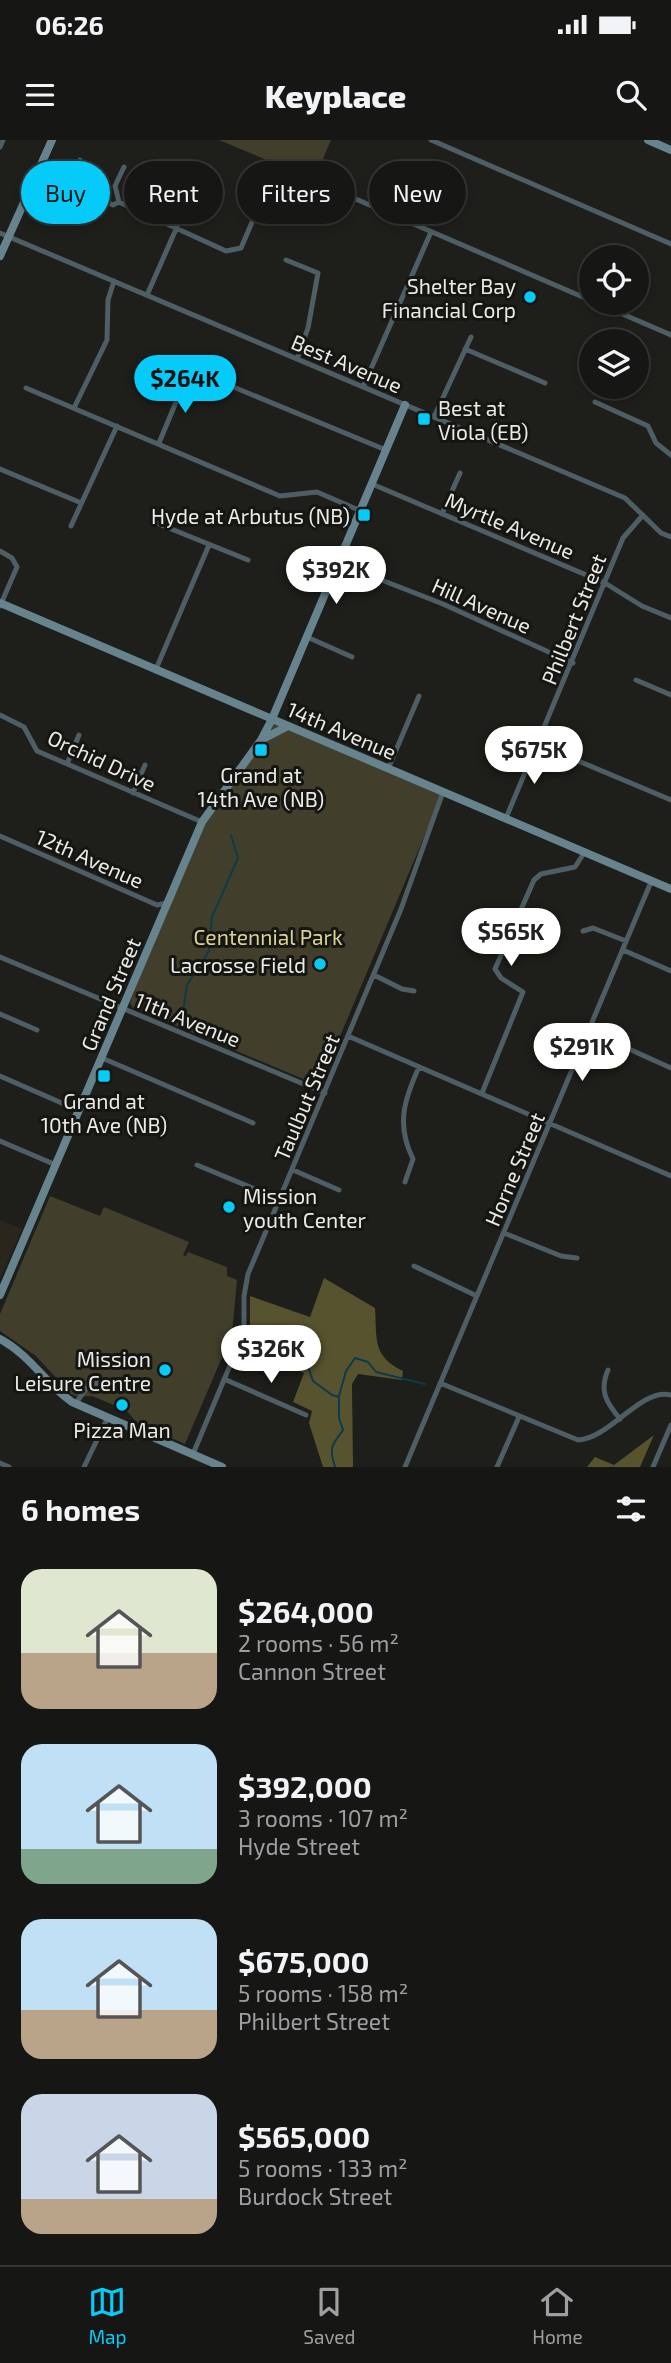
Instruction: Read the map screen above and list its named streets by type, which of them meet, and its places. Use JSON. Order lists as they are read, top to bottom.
{
  "streets": {
    "street": [
      "Best Avenue",
      "Myrtle Avenue",
      "Hill Avenue",
      "Philbert Street",
      "14th Avenue",
      "Orchid Drive",
      "12th Avenue",
      "Grand Street",
      "11th Avenue",
      "Taulbut Street",
      "Horne Street"
    ]
  },
  "crossings": [
    ["Best Avenue", "Philbert Street"],
    ["Best Avenue", "Grand Street"],
    ["Myrtle Avenue", "Philbert Street"],
    ["Myrtle Avenue", "Grand Street"],
    ["Hill Avenue", "Philbert Street"],
    ["Hill Avenue", "Grand Street"],
    ["Philbert Street", "14th Avenue"],
    ["14th Avenue", "Grand Street"],
    ["14th Avenue", "Taulbut Street"],
    ["14th Avenue", "Horne Street"],
    ["Orchid Drive", "Grand Street"],
    ["12th Avenue", "Grand Street"],
    ["Grand Street", "11th Avenue"],
    ["11th Avenue", "Taulbut Street"]
  ],
  "parks": ["Centennial Park"],
  "places": {
    "other": [
      "Shelter Bay Financial Corp",
      "Lacrosse Field",
      "Mission youth Center",
      "Mission Leisure Centre",
      "Pizza Man"
    ],
    "transit": [
      "Best at Viola (EB)",
      "Hyde at Arbutus (NB)",
      "Grand at 14th Ave (NB)",
      "Grand at 10th Ave (NB)"
    ]
  },
  "page": {
    "status": "06:26",
    "header": "Keyplace",
    "chip": [
      "Buy",
      "Rent",
      "Filters",
      "New"
    ],
    "price": [
      "$264K",
      "$392K",
      "$675K",
      "$565K",
      "$291K",
      "$326K"
    ],
    "heading": "6 homes",
    "list": [
      {
        "name": "$264,000",
        "note": "2 rooms · 56 m² · Cannon Street"
      },
      {
        "name": "$392,000",
        "note": "3 rooms · 107 m² · Hyde Street"
      },
      {
        "name": "$675,000",
        "note": "5 rooms · 158 m² · Philbert Street"
      },
      {
        "name": "$565,000",
        "note": "5 rooms · 133 m² · Burdock Street"
      }
    ],
    "tabs": ["Map", "Saved", "Home"]
  }
}
